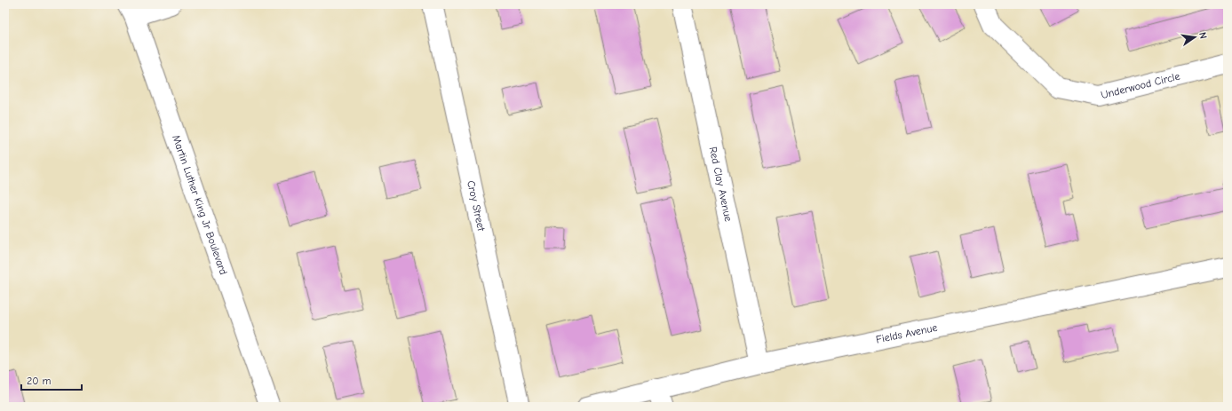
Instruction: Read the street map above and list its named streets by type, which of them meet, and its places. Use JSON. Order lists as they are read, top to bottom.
{
  "streets": {
    "street": [
      "Underwood Circle",
      "Red Clay Avenue",
      "Martin Luther King Jr Boulevard",
      "Croy Street",
      "Fields Avenue"
    ]
  },
  "crossings": [
    ["Red Clay Avenue", "Fields Avenue"]
  ],
  "scale_bar": "20 m",
  "north": "right"
}
